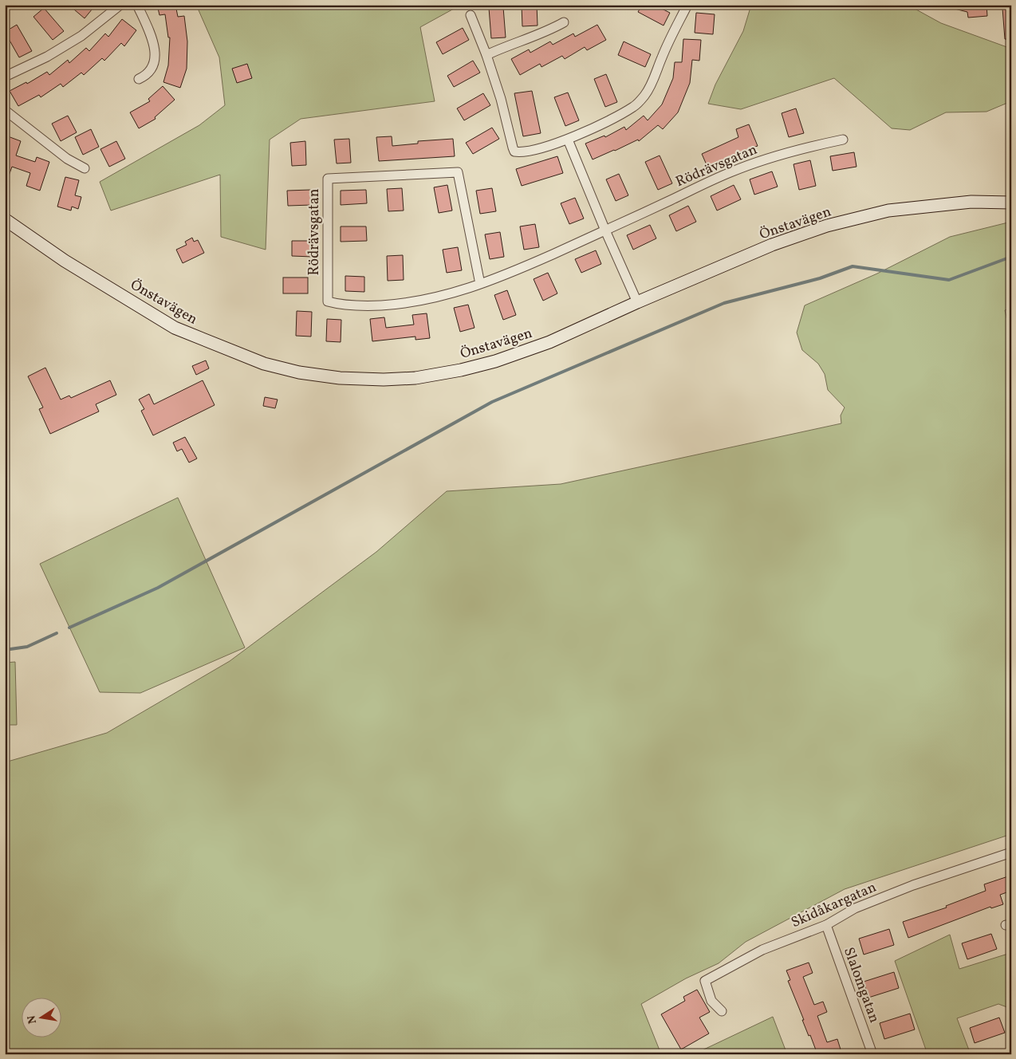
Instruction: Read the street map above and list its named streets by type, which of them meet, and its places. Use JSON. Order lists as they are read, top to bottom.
{
  "streets": {
    "street": [
      "Rödrävsgatan",
      "Önstavägen",
      "Skidåkargatan",
      "Slalomgatan"
    ]
  },
  "crossings": [
    ["Skidåkargatan", "Slalomgatan"]
  ],
  "north": "left"
}
